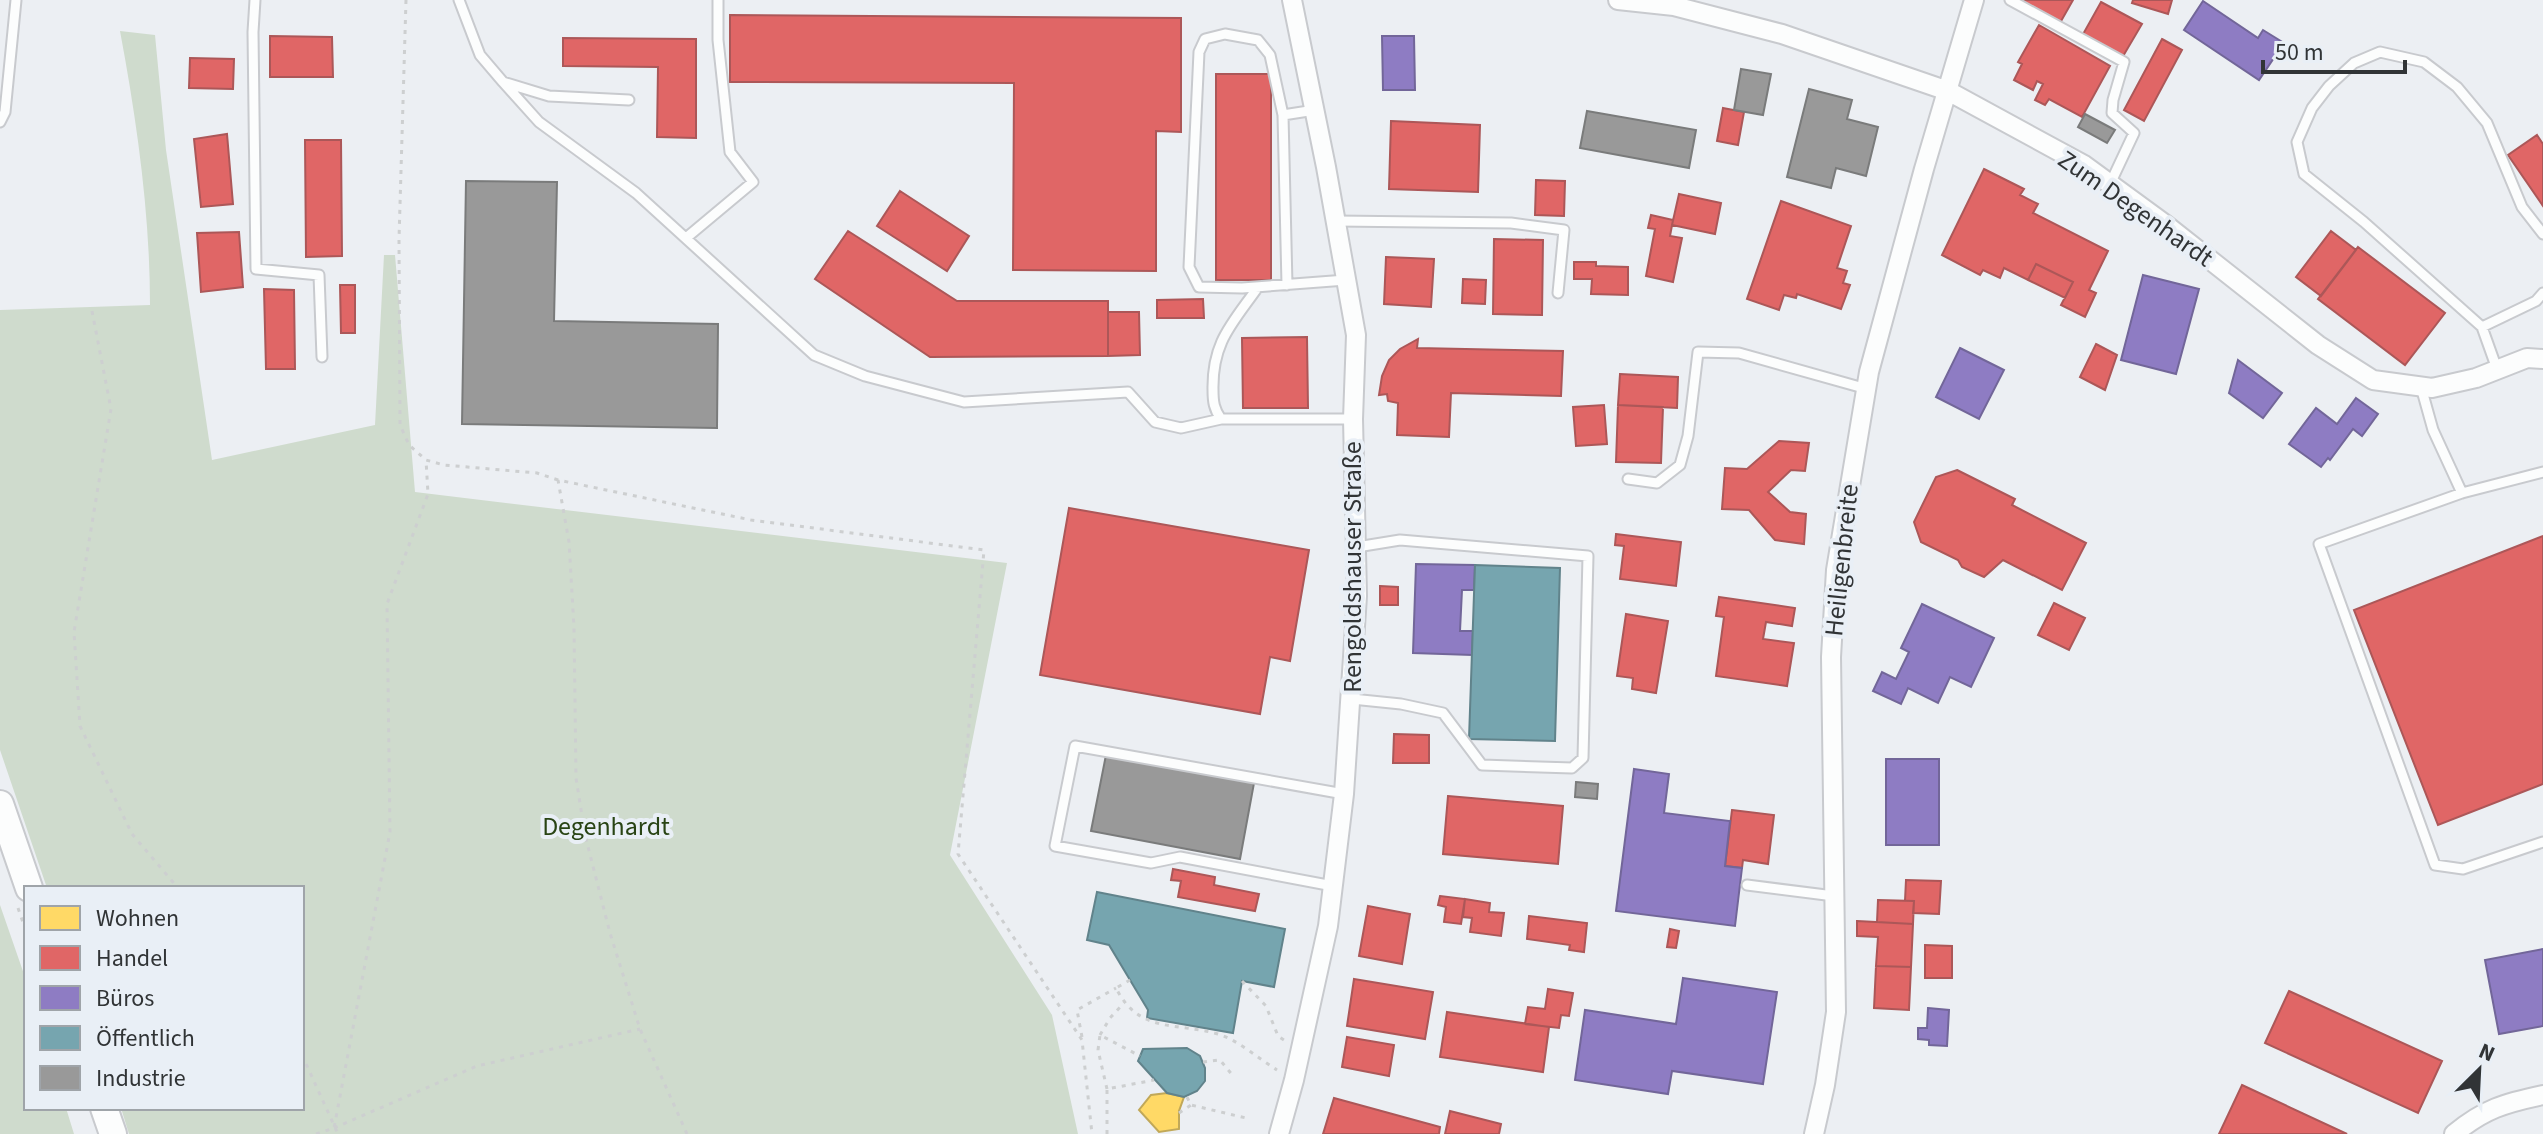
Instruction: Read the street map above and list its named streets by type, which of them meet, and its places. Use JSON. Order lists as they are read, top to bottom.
{
  "streets": {
    "street": ["Zum Degenhardt", "Heiligenbreite", "Rengoldshauser Straße"]
  },
  "crossings": [
    ["Zum Degenhardt", "Heiligenbreite"]
  ],
  "parks": ["Degenhardt"],
  "legend": [
    "Wohnen",
    "Handel",
    "Büros",
    "Öffentlich",
    "Industrie"
  ],
  "scale_bar": "50 m",
  "north": "top right"
}
